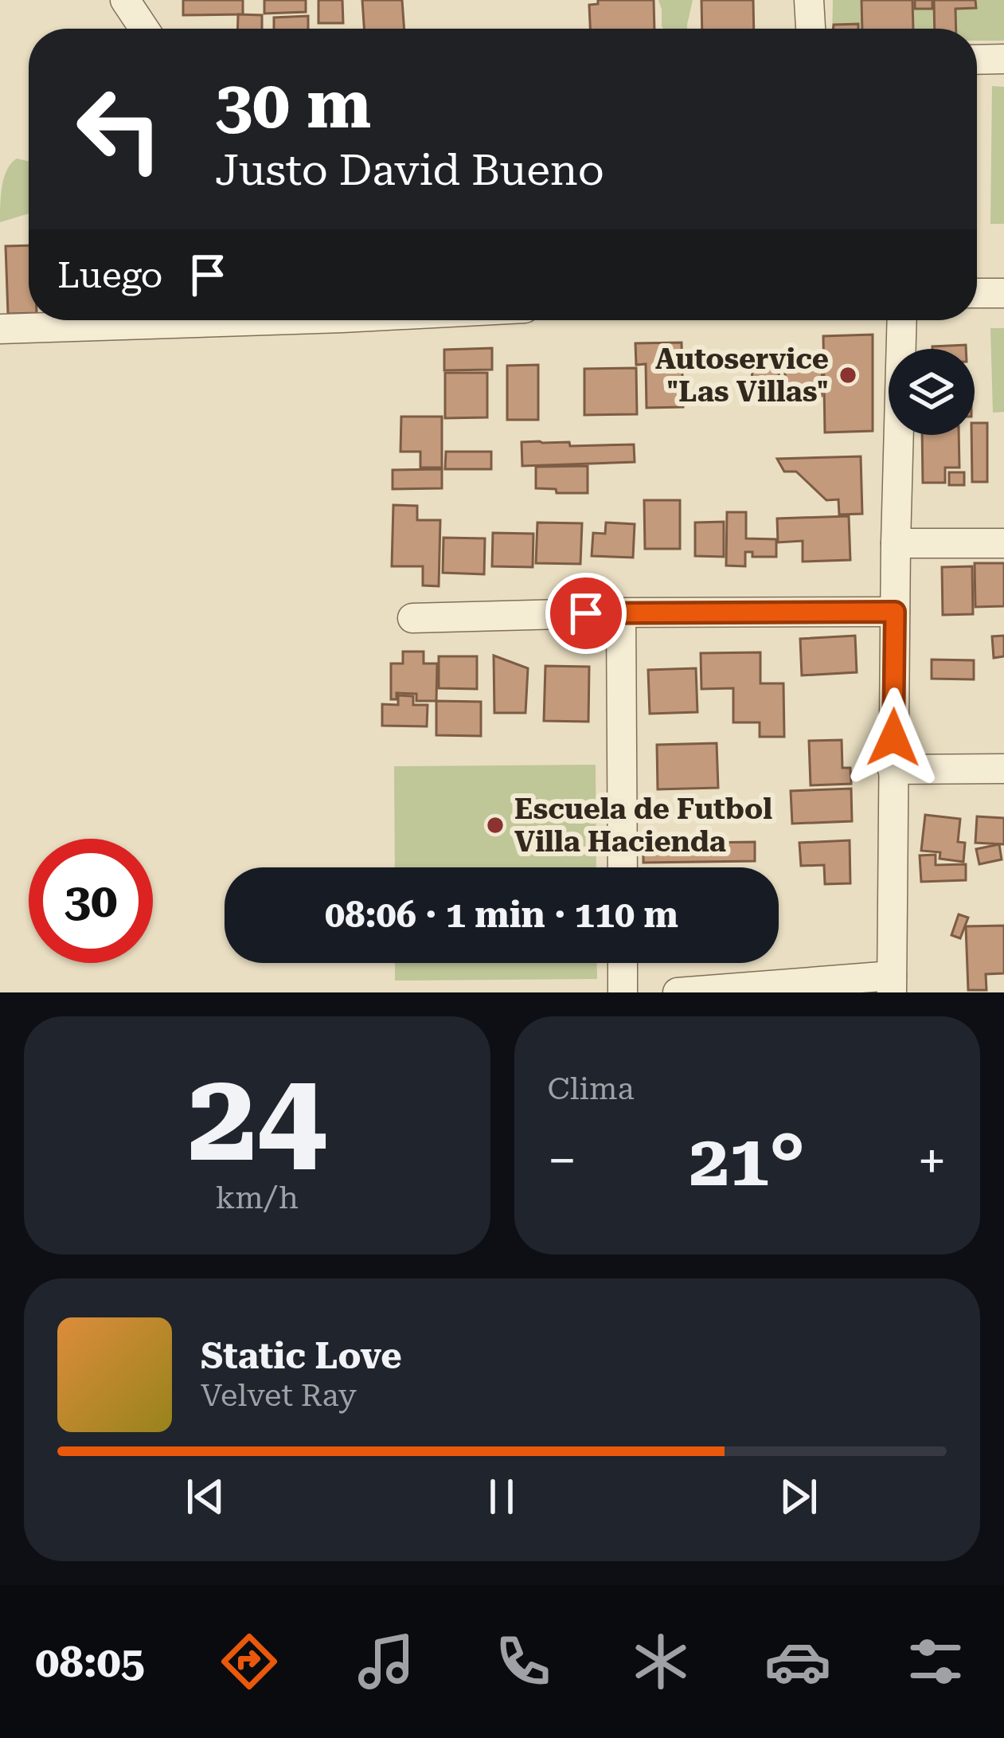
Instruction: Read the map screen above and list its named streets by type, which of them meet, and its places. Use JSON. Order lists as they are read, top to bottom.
{
  "places": ["Autoservice \"Las Villas\"", "Escuela de Futbol Villa Hacienda"],
  "page": {
    "turn": ["30 m", "Justo David Bueno"],
    "then": "Luego",
    "limit": "30",
    "trip": "08:06 · 1 min · 110 m",
    "tile": [
      ["24", "km/h"],
      "Clima"
    ],
    "heat": ["−", "21°", "+"],
    "song": ["Static Love", "Velvet Ray"],
    "tabs": "08:05"
  }
}
